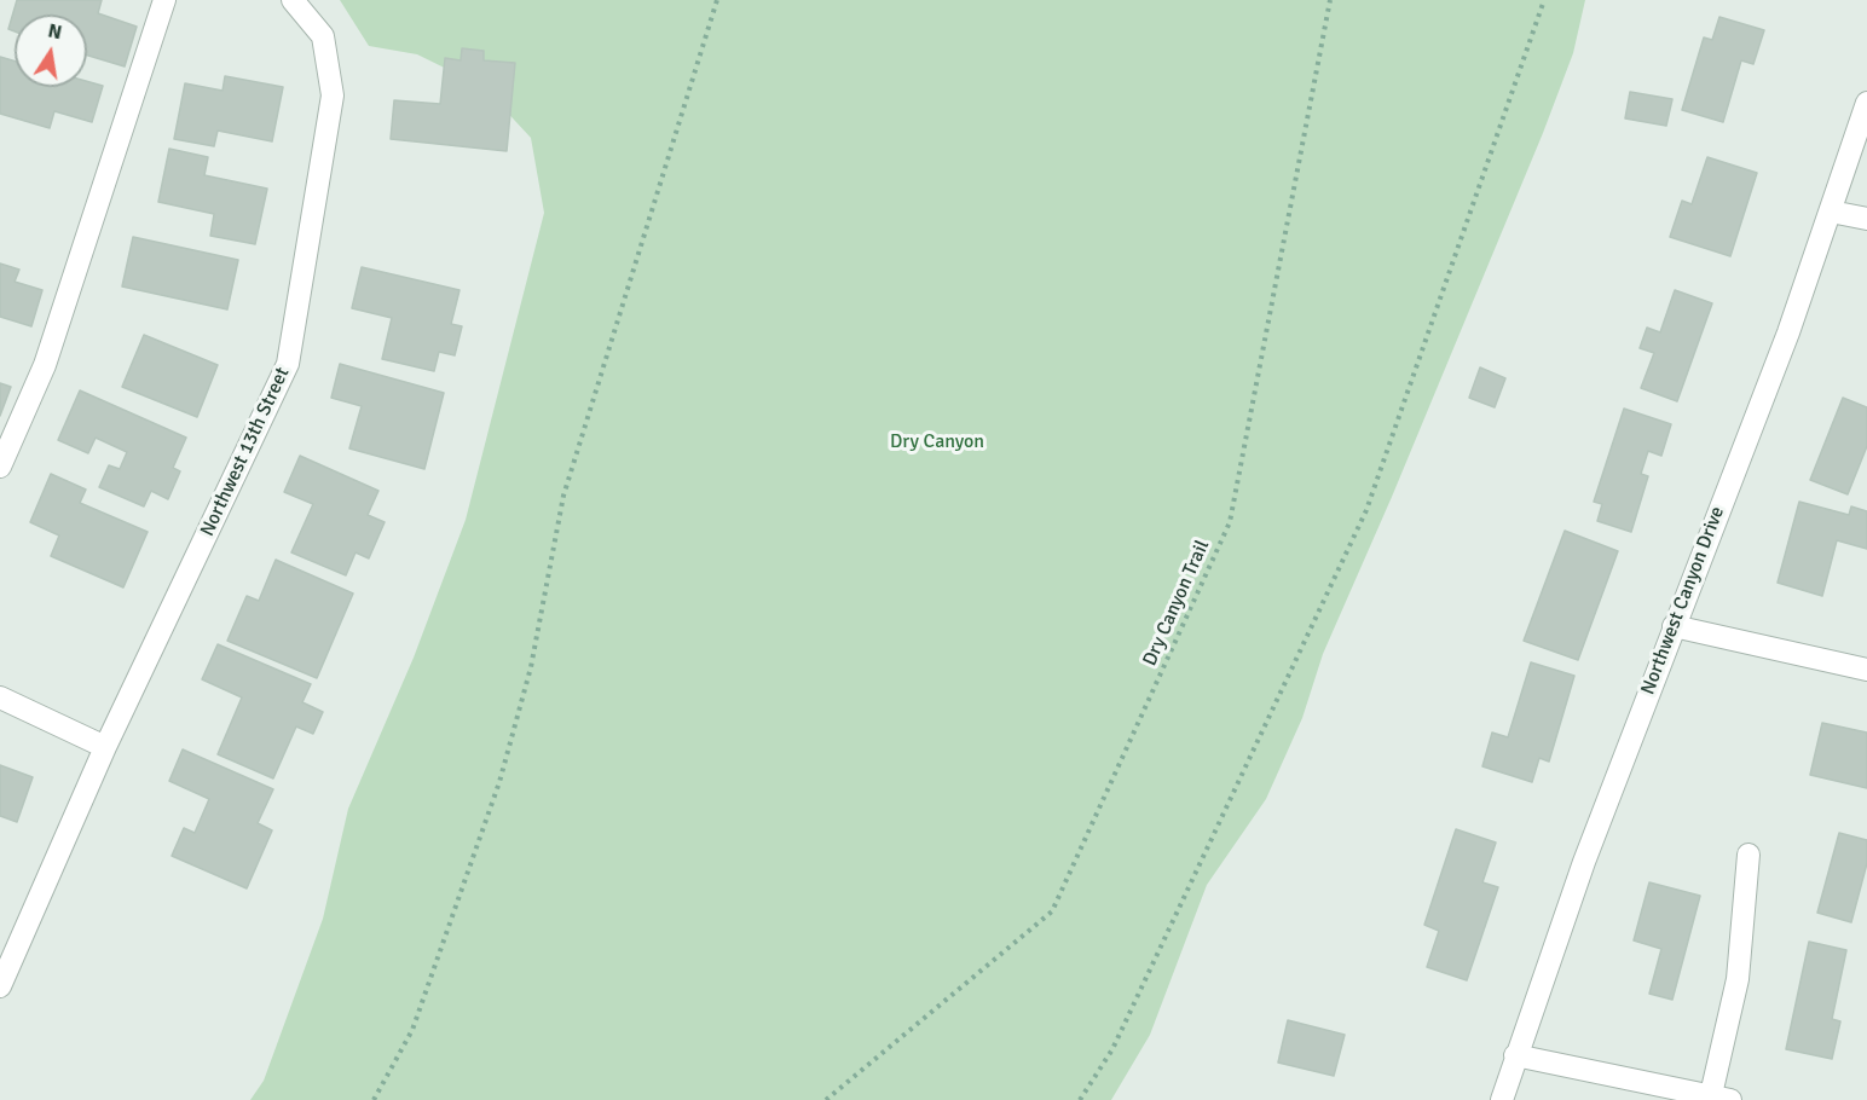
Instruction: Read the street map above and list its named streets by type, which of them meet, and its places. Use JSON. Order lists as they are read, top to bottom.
{
  "streets": {
    "street": ["Northwest 13th Street", "Northwest Canyon Drive"],
    "path": ["Dry Canyon Trail"]
  },
  "parks": ["Dry Canyon"],
  "north": "top"
}
